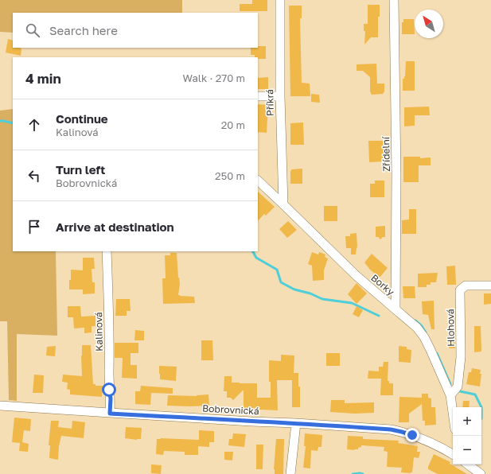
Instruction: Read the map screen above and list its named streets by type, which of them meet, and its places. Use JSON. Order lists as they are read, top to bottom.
{
  "streets": {
    "street": [
      "Příkrá",
      "Zřídelní",
      "Borky",
      "Hlohová",
      "Kalinová",
      "Bobrovnická"
    ]
  },
  "crossings": [
    ["Příkrá", "Borky"],
    ["Zřídelní", "Borky"],
    ["Borky", "Hlohová"],
    ["Kalinová", "Bobrovnická"]
  ],
  "north": "top left",
  "page": {
    "search": "Search here",
    "heading": ["4 min", "Walk · 270 m"],
    "list": [
      ["Continue", "Kalinová", "20 m"],
      ["Turn left", "Bobrovnická", "250 m"],
      "Arrive at destination"
    ],
    "map_buttons": ["+", "−"]
  }
}
